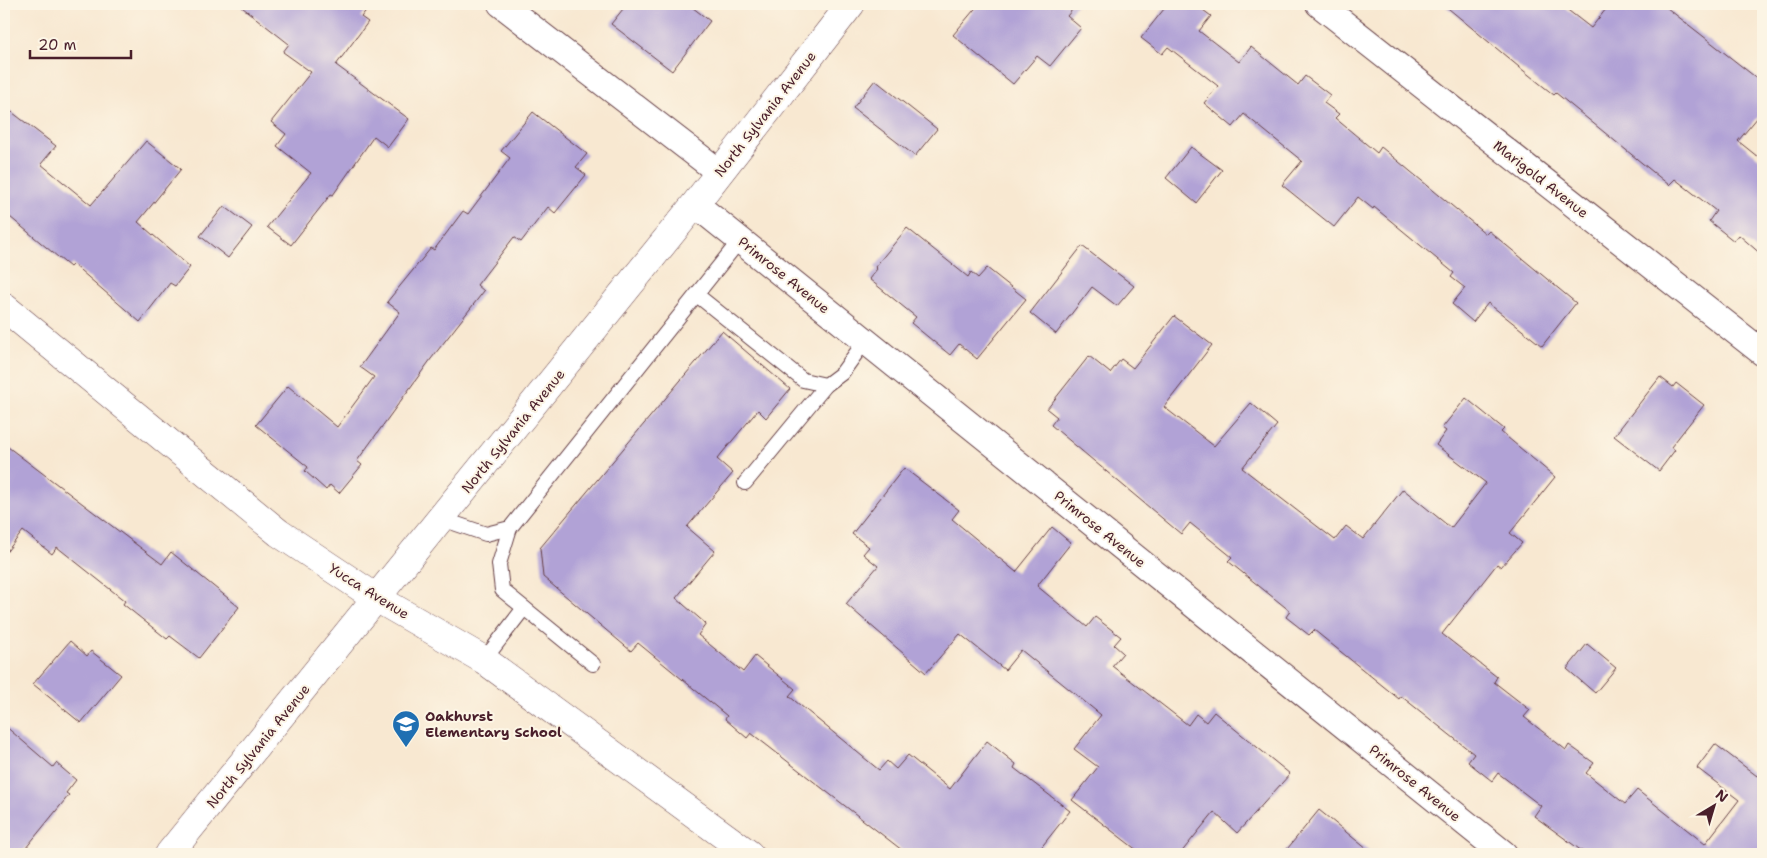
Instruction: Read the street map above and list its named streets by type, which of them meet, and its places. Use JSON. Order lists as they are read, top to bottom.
{
  "streets": {
    "main road": ["North Sylvania Avenue", "Yucca Avenue"],
    "street": ["Marigold Avenue", "Primrose Avenue"]
  },
  "crossings": [
    ["North Sylvania Avenue", "Primrose Avenue"],
    ["North Sylvania Avenue", "Yucca Avenue"]
  ],
  "places": {
    "school or university": ["Oakhurst Elementary School"]
  },
  "scale_bar": "20 m",
  "north": "top right"
}
